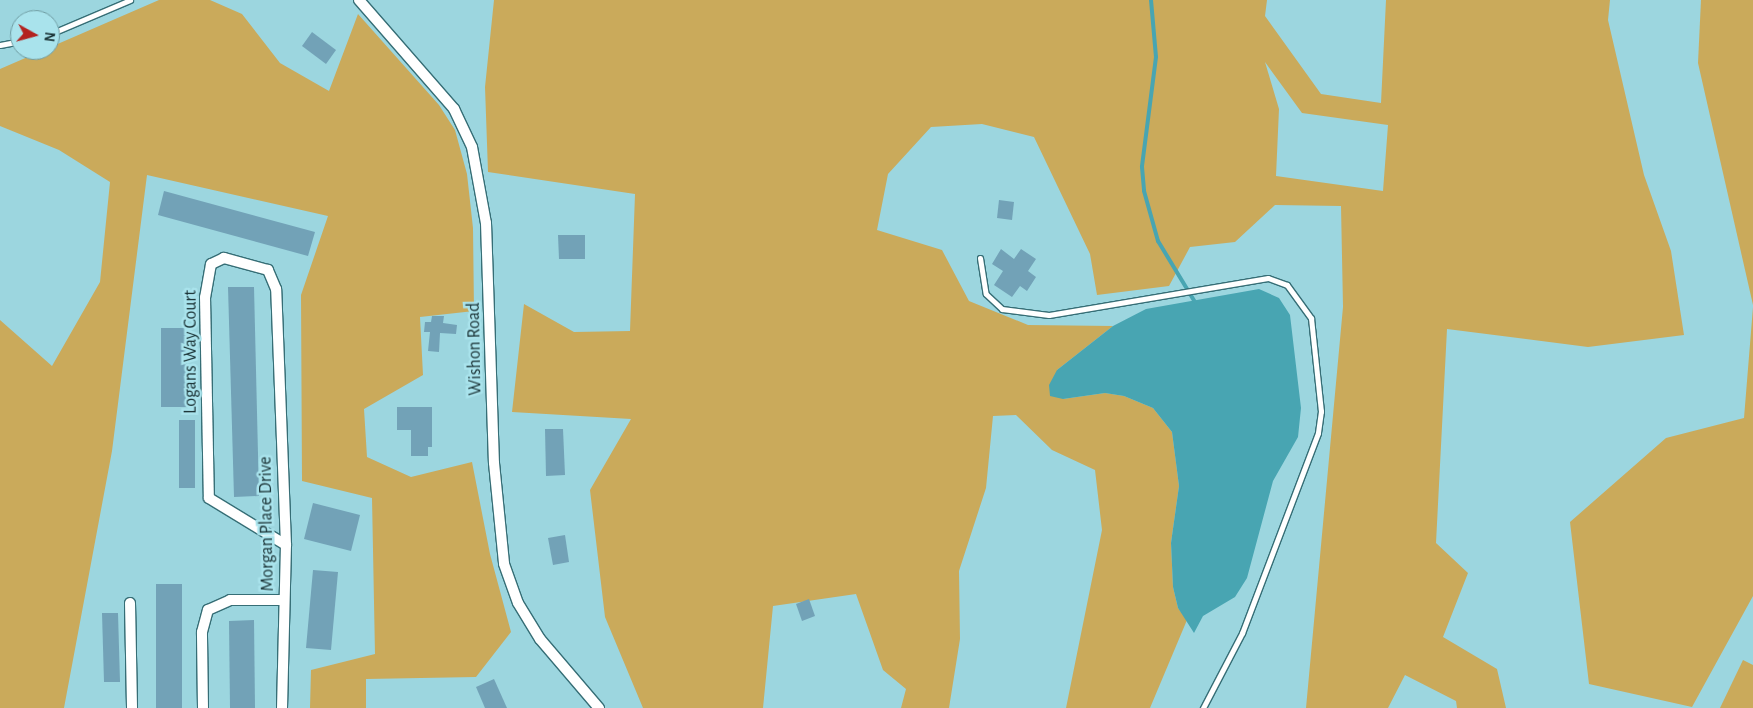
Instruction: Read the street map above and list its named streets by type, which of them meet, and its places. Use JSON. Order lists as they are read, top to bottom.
{
  "streets": {
    "street": ["Wishon Road", "Logans Way Court", "Morgan Place Drive"]
  },
  "crossings": [
    ["Logans Way Court", "Morgan Place Drive"]
  ],
  "north": "right"
}
